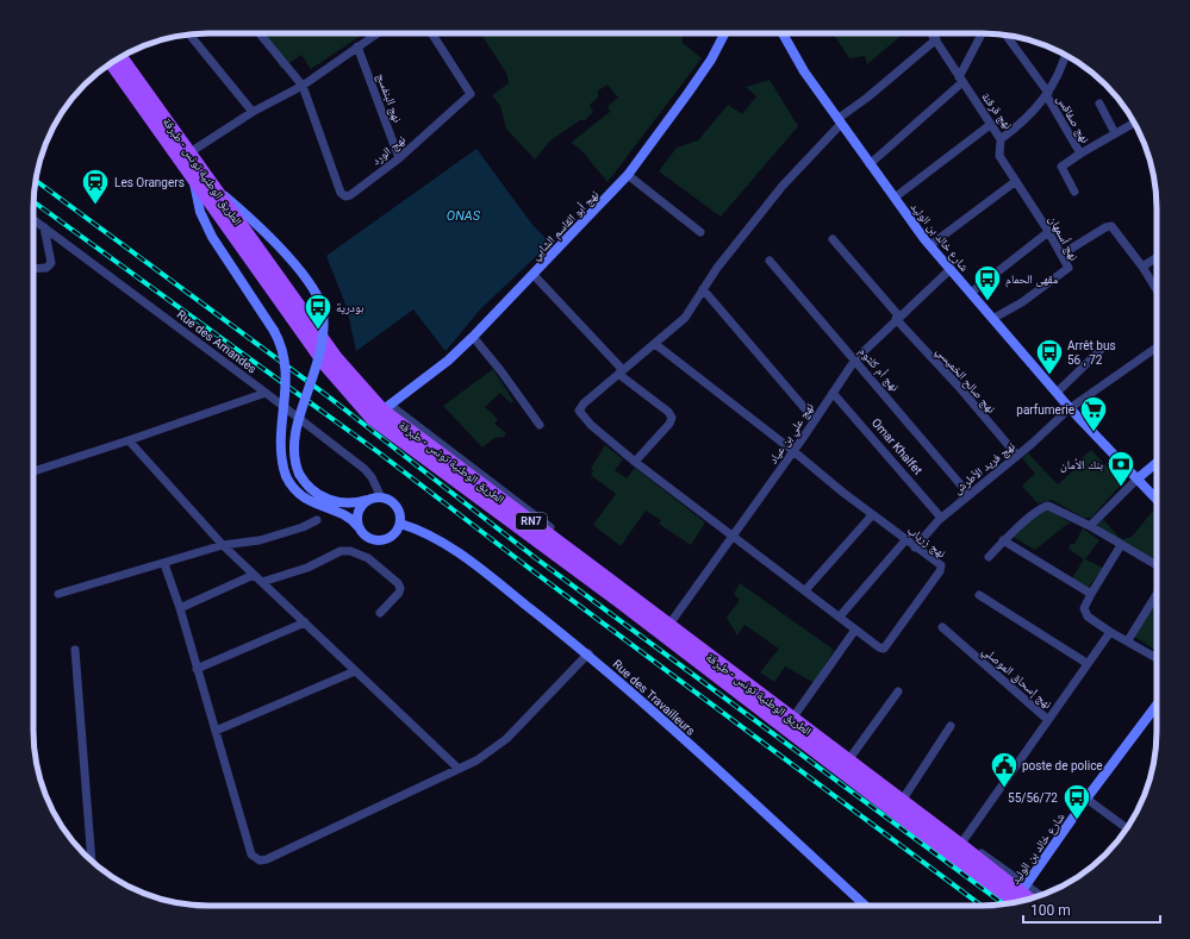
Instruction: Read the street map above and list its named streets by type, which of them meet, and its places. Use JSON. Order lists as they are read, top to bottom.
{
  "streets": {
    "main road": ["الطريق الوطنية تونس - طبرقة", "RN7"],
    "street": [
      "نهج البنفسج",
      "نهج قرقنة",
      "نهج صفاقس",
      "نهج الورد",
      "نهج أبو القاسم الشابي",
      "شارع خالد بن الوليد",
      "نهج أسمهان",
      "Rue des Amandes",
      "نهج أم كلثوم",
      "نهج صالح الخميسي",
      "نهج علي بن عياد",
      "Omar Khalfet",
      "نهج فريد الأطرش",
      "نهج زرياب",
      "نهج إسحاق الموصلي",
      "Rue des Travailleurs"
    ]
  },
  "crossings": [
    ["نهج البنفسج", "نهج الورد"],
    ["نهج قرقنة", "نهج صفاقس"],
    ["نهج قرقنة", "نهج أسمهان"],
    ["الطريق الوطنية تونس - طبرقة", "نهج أبو القاسم الشابي"],
    ["الطريق الوطنية تونس - طبرقة", "شارع خالد بن الوليد"],
    ["الطريق الوطنية تونس - طبرقة", "نهج علي بن عياد"],
    ["الطريق الوطنية تونس - طبرقة", "نهج إسحاق الموصلي"],
    ["شارع خالد بن الوليد", "نهج أسمهان"],
    ["شارع خالد بن الوليد", "نهج علي بن عياد"],
    ["شارع خالد بن الوليد", "نهج فريد الأطرش"],
    ["Rue des Amandes", "Rue des Travailleurs"],
    ["نهج أم كلثوم", "نهج علي بن عياد"],
    ["نهج أم كلثوم", "نهج فريد الأطرش"],
    ["نهج صالح الخميسي", "نهج علي بن عياد"],
    ["نهج صالح الخميسي", "نهج فريد الأطرش"],
    ["نهج علي بن عياد", "Omar Khalfet"],
    ["نهج علي بن عياد", "نهج زرياب"],
    ["Omar Khalfet", "نهج فريد الأطرش"],
    ["نهج فريد الأطرش", "نهج زرياب"]
  ],
  "water": ["ONAS"],
  "places": {
    "station": ["Les Orangers"],
    "bus stop": [
      "مقهى الحمام",
      "بودرية",
      "Arrêt bus 56 , 72",
      "55/56/72"
    ],
    "supermarket": ["parfumerie"],
    "bank": ["بنك الأمان"],
    "public building": ["poste de police"]
  },
  "scale_bar": "100 m"
}
